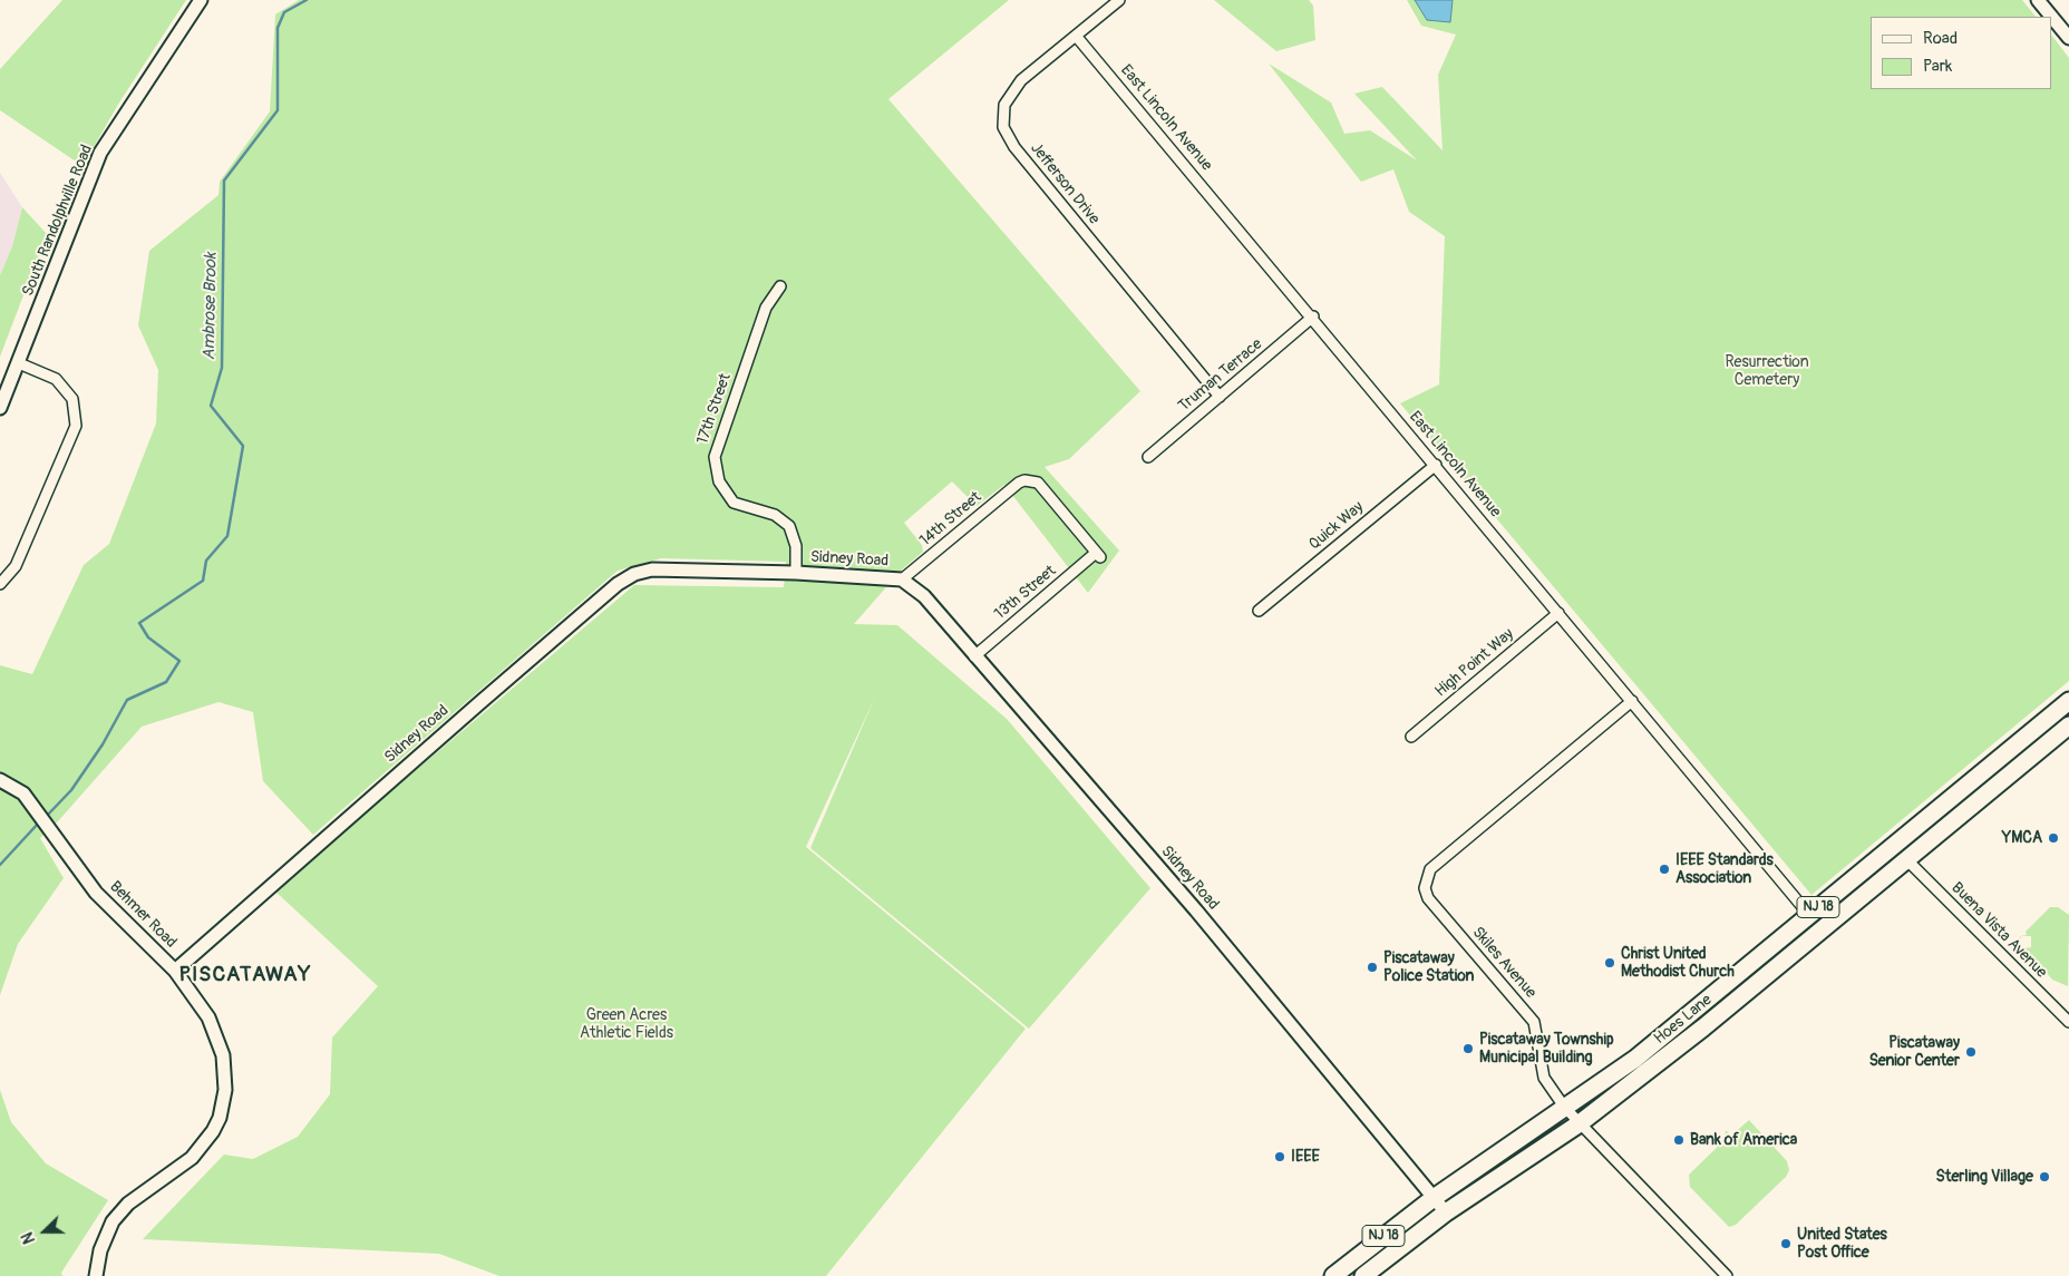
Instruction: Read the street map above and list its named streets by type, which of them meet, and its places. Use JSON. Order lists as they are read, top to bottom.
{
  "streets": {
    "highway": ["NJ 18", "Hoes Lane"],
    "street": [
      "East Lincoln Avenue",
      "Jefferson Drive",
      "South Randolphville Road",
      "Truman Terrace",
      "17th Street",
      "14th Street",
      "Quick Way",
      "Sidney Road",
      "13th Street",
      "High Point Way",
      "Behmer Road",
      "Buena Vista Avenue",
      "Skiles Avenue"
    ]
  },
  "crossings": [
    ["East Lincoln Avenue", "Jefferson Drive"],
    ["East Lincoln Avenue", "Truman Terrace"],
    ["East Lincoln Avenue", "Quick Way"],
    ["East Lincoln Avenue", "High Point Way"],
    ["East Lincoln Avenue", "Skiles Avenue"],
    ["East Lincoln Avenue", "Hoes Lane"],
    ["Jefferson Drive", "Truman Terrace"],
    ["17th Street", "Sidney Road"],
    ["14th Street", "Sidney Road"],
    ["14th Street", "13th Street"],
    ["Sidney Road", "13th Street"],
    ["Sidney Road", "Behmer Road"],
    ["Sidney Road", "Hoes Lane"],
    ["Buena Vista Avenue", "Hoes Lane"],
    ["Skiles Avenue", "Hoes Lane"]
  ],
  "districts": ["PISCATAWAY"],
  "water": ["Ambrose Brook"],
  "parks": ["Resurrection Cemetery", "Green Acres Athletic Fields"],
  "places": [
    "YMCA",
    "IEEE Standards Association",
    "Christ United Methodist Church",
    "Piscataway Police Station",
    "Piscataway Township Municipal Building",
    "Piscataway Senior Center",
    "Bank of America",
    "IEEE",
    "Sterling Village",
    "United States Post Office"
  ],
  "legend": ["Road", "Park"],
  "north": "left"
}
